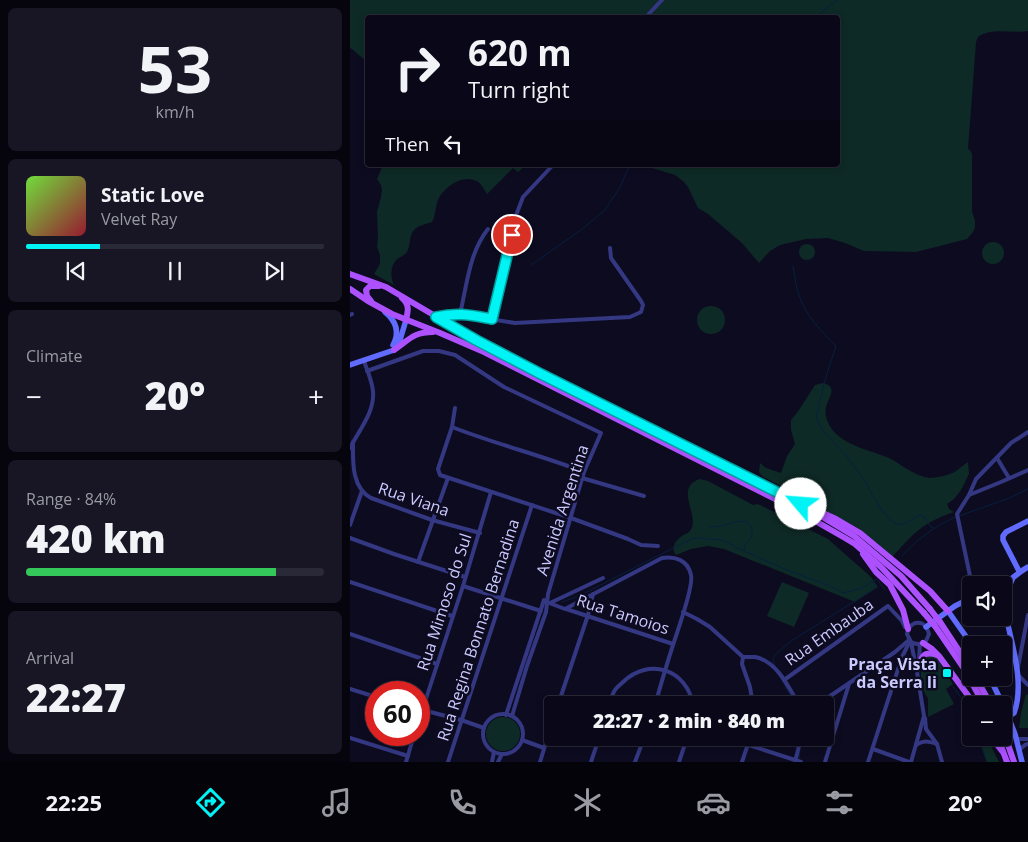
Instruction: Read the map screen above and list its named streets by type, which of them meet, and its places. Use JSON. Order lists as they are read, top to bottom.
{
  "streets": {
    "street": [
      "Rua Viana",
      "Avenida Argentina",
      "Rua Mimoso do Sul",
      "Rua Tamoios",
      "Rua Regina Bonnato Bernadina",
      "Rua Embauba"
    ]
  },
  "crossings": [
    ["Rua Viana", "Rua Mimoso do Sul"],
    ["Avenida Argentina", "Rua Tamoios"]
  ],
  "places": {
    "transit": ["Praça Vista da Serra Ii"]
  },
  "page": {
    "tile": [
      ["53", "km/h"],
      "Climate",
      ["Range · 84%", "420 km"],
      ["Arrival", "22:27"]
    ],
    "turn": ["620 m", "Turn right"],
    "then": "Then",
    "song": ["Static Love", "Velvet Ray"],
    "heat": ["−", "20°", "+"],
    "map_buttons": ["+", "−"],
    "limit": "60",
    "trip": "22:27 · 2 min · 840 m",
    "tabs": ["22:25", "20°"]
  }
}
